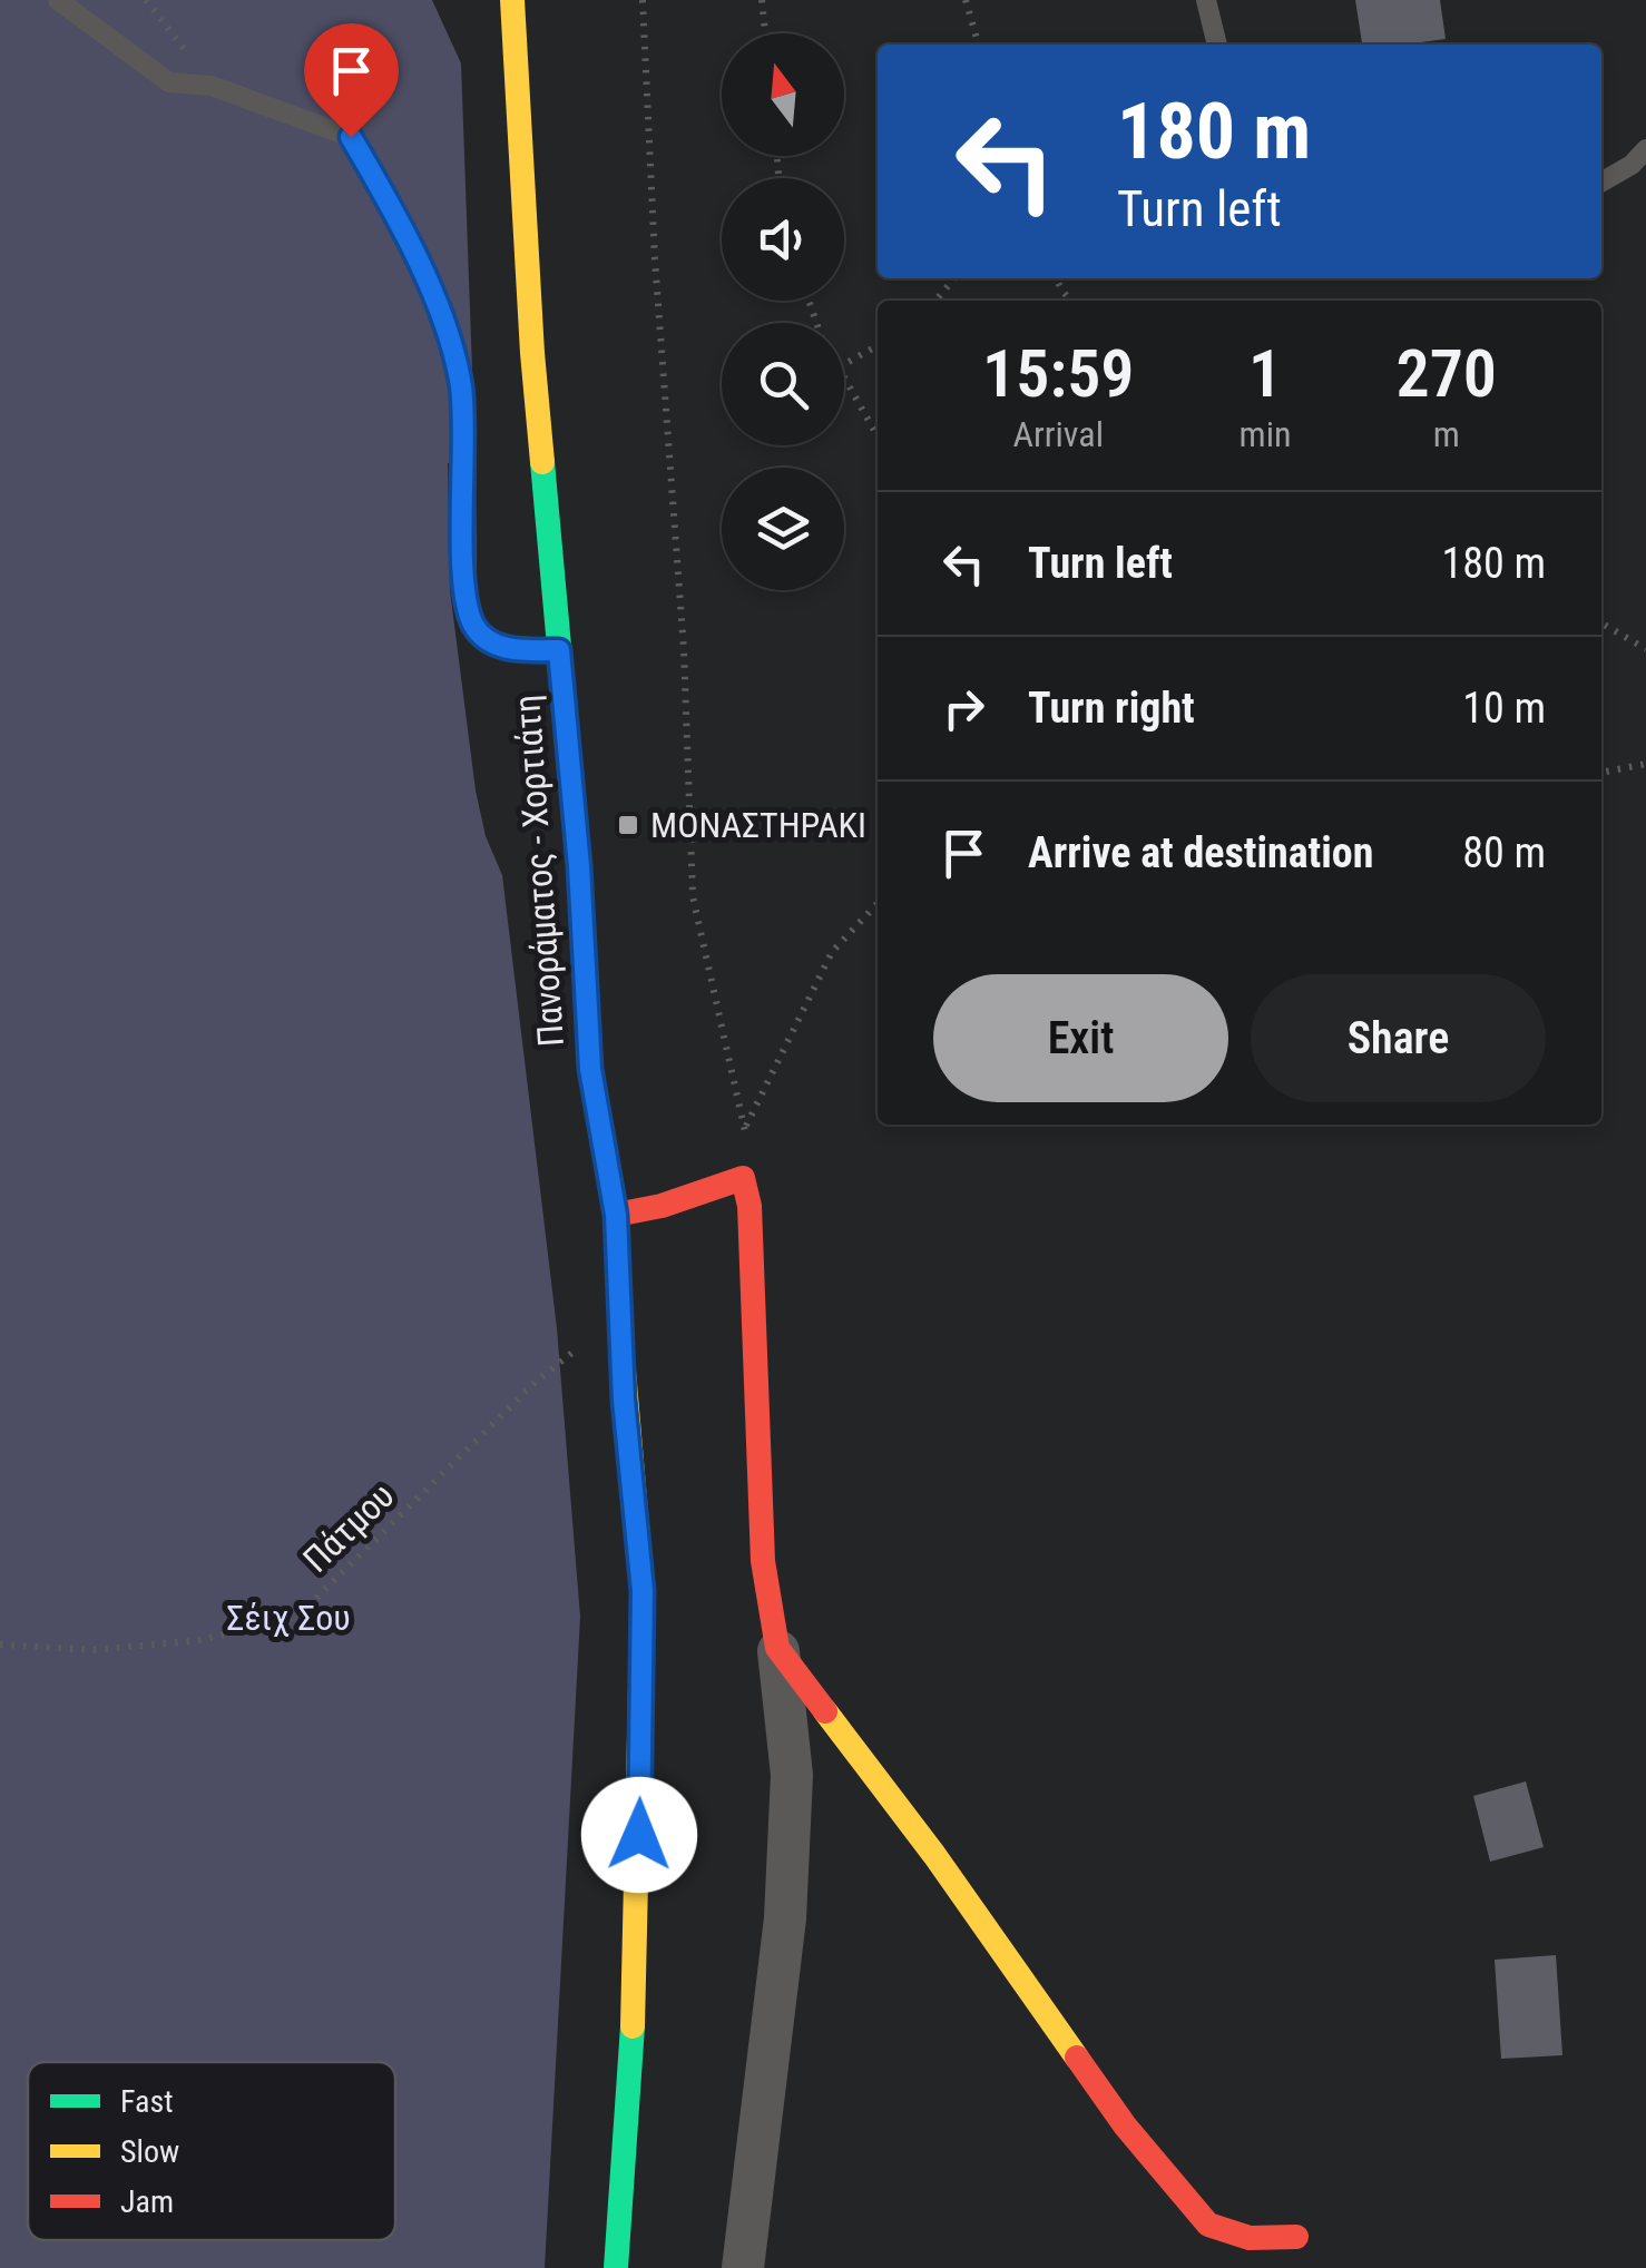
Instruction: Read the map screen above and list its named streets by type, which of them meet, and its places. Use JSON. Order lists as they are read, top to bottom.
{
  "streets": {
    "main road": ["Πανοράματος - Χορτιάτη"],
    "path": ["Πάτμου"]
  },
  "crossings": [
    ["Πανοράματος - Χορτιάτη", "Πάτμου"]
  ],
  "parks": ["Σέιχ Σου"],
  "places": {
    "transit": ["ΜΟΝΑΣΤΗΡΑΚΙ"]
  },
  "legend": ["Fast", "Slow", "Jam"],
  "north": "top",
  "page": {
    "turn": ["180 m", "Turn left"],
    "eta": [
      "15:59",
      "Arrival",
      "1",
      "min",
      "270",
      "m"
    ],
    "list": [
      {
        "name": "Turn left",
        "value": "180 m"
      },
      {
        "name": "Turn right",
        "value": "10 m"
      },
      {
        "name": "Arrive at destination",
        "value": "80 m"
      }
    ],
    "buttons": ["Exit", "Share"]
  }
}
